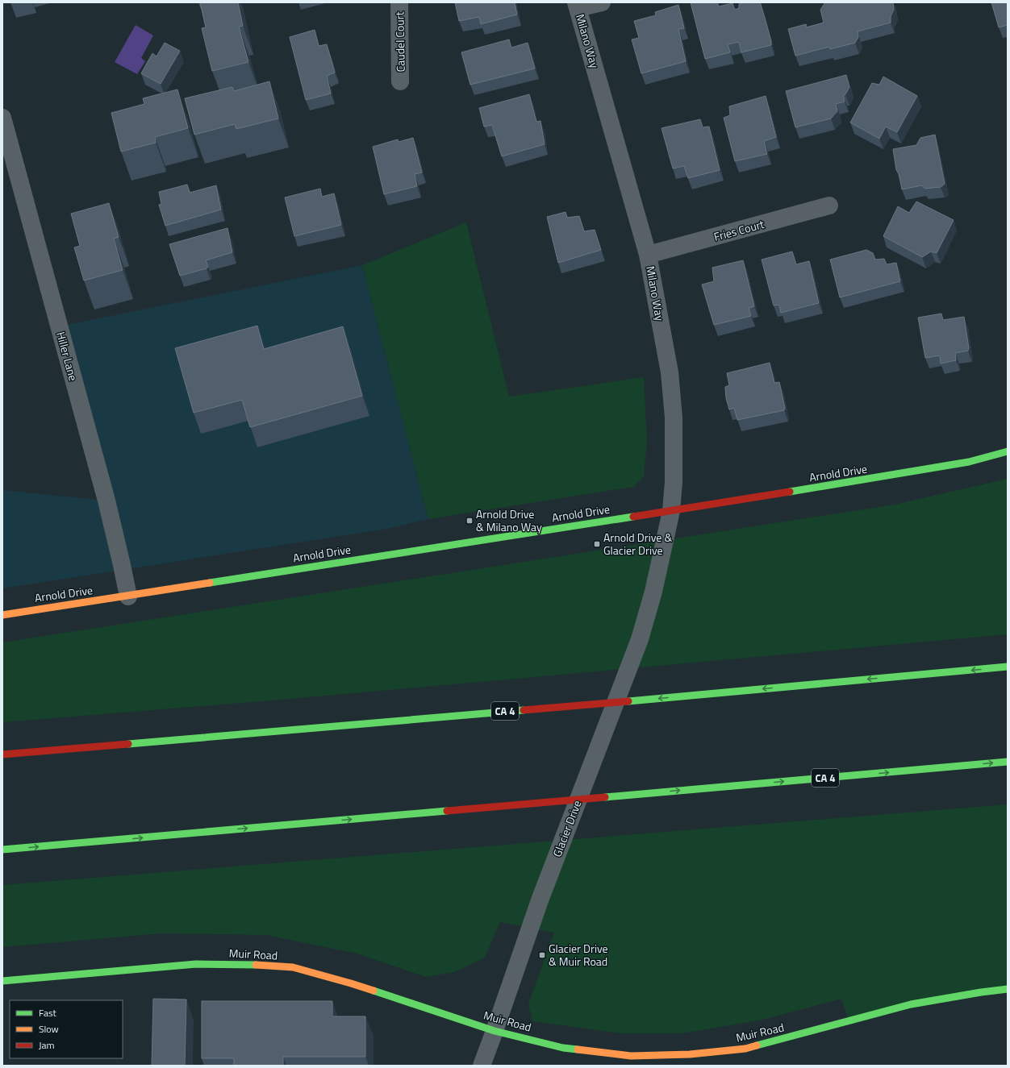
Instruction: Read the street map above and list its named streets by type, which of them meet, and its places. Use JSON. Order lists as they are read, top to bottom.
{
  "streets": {
    "main road": ["Arnold Drive", "CA 4", "Muir Road"],
    "street": [
      "Milano Way",
      "Caudel Court",
      "Fries Court",
      "Hiller Lane",
      "Glacier Drive"
    ]
  },
  "crossings": [
    ["Milano Way", "Fries Court"],
    ["Milano Way", "Arnold Drive"],
    ["Milano Way", "Glacier Drive"],
    ["Hiller Lane", "Arnold Drive"],
    ["Glacier Drive", "Muir Road"]
  ],
  "places": {
    "transit": ["Arnold Drive & Milano Way", "Arnold Drive & Glacier Drive", "Glacier Drive & Muir Road"]
  },
  "legend": ["Fast", "Slow", "Jam"]
}
